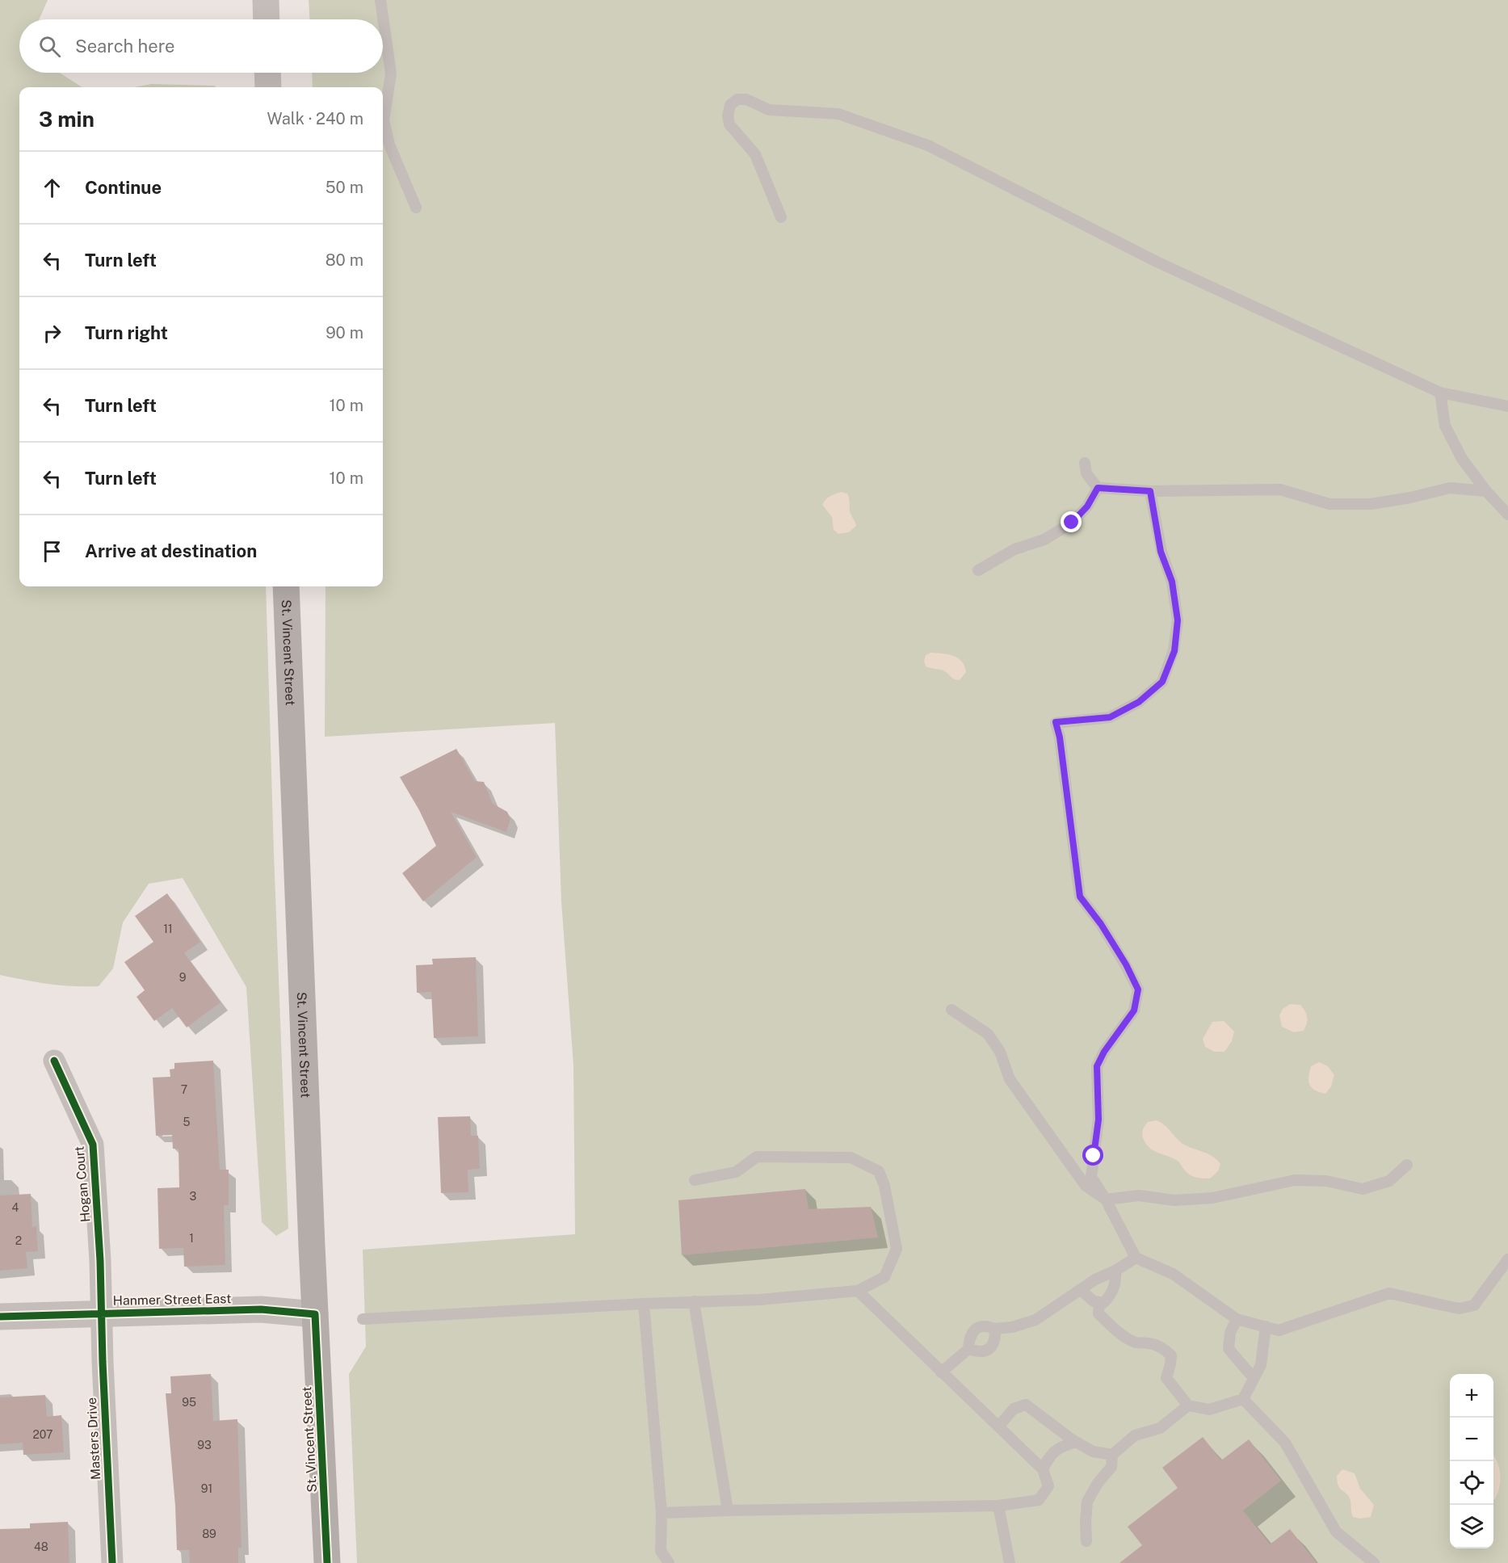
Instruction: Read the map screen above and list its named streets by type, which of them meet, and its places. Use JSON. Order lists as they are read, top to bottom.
{
  "streets": {
    "main road": ["St. Vincent Street"],
    "street": ["Hogan Court", "Hanmer Street East", "Masters Drive"]
  },
  "crossings": [
    ["St. Vincent Street", "Hanmer Street East"],
    ["Hogan Court", "Hanmer Street East"],
    ["Hogan Court", "Masters Drive"],
    ["Hanmer Street East", "Masters Drive"]
  ],
  "house_numbers": [
    "11",
    "9",
    "7",
    "5",
    "3",
    "4",
    "1",
    "2",
    "95",
    "207",
    "93",
    "91",
    "89",
    "48"
  ],
  "page": {
    "search": "Search here",
    "heading": ["3 min", "Walk · 240 m"],
    "list": [
      ["Continue", "50 m"],
      ["Turn left", "80 m"],
      ["Turn right", "90 m"],
      ["Turn left", "10 m"],
      ["Turn left", "10 m"],
      "Arrive at destination"
    ],
    "map_buttons": ["+", "−"]
  }
}
